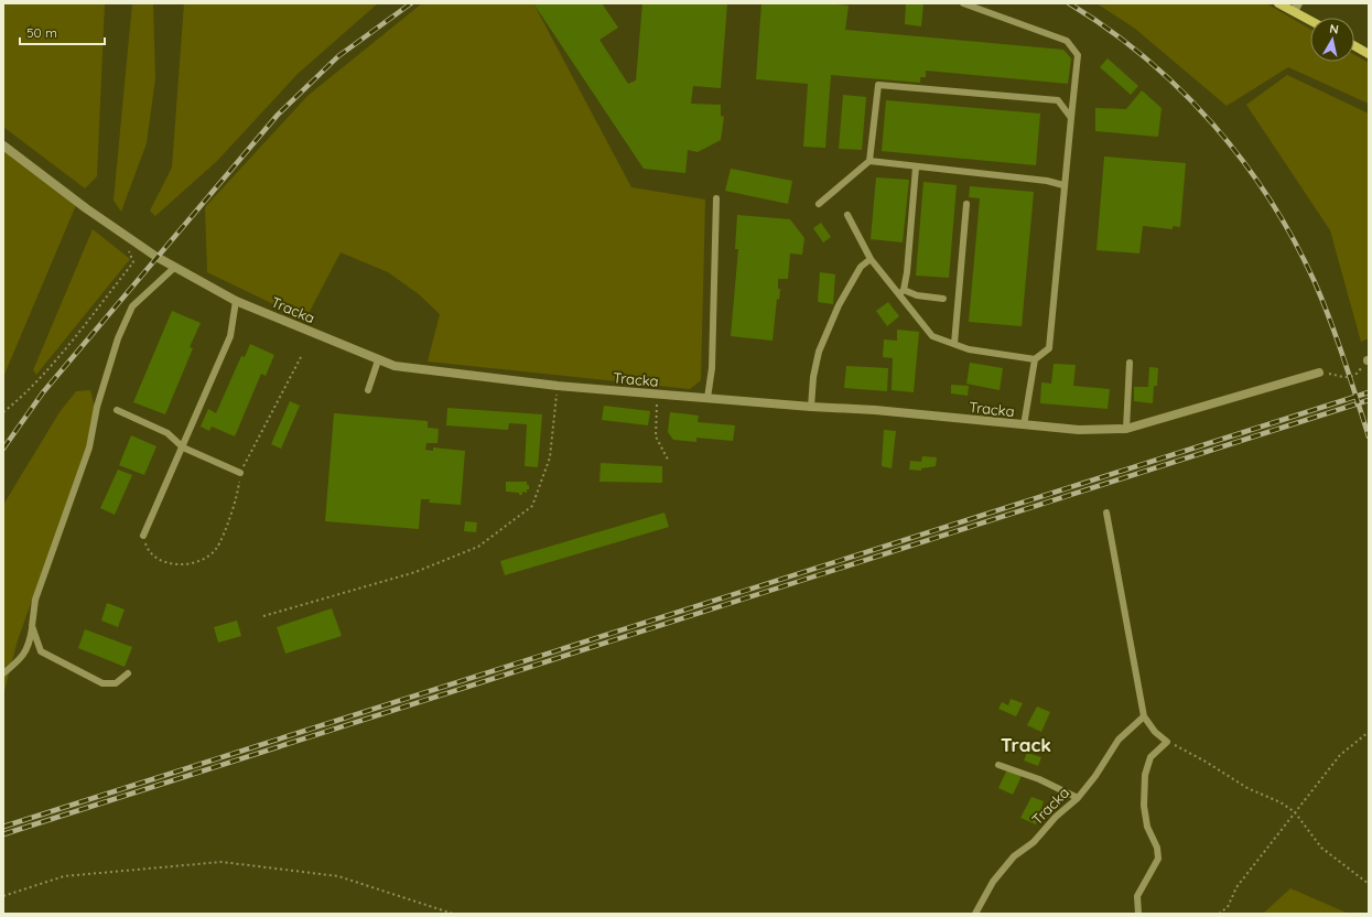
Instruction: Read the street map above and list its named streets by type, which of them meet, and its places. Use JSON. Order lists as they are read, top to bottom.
{
  "streets": {
    "street": ["Tracka"]
  },
  "districts": ["Track"],
  "scale_bar": "50 m",
  "north": "top"
}
